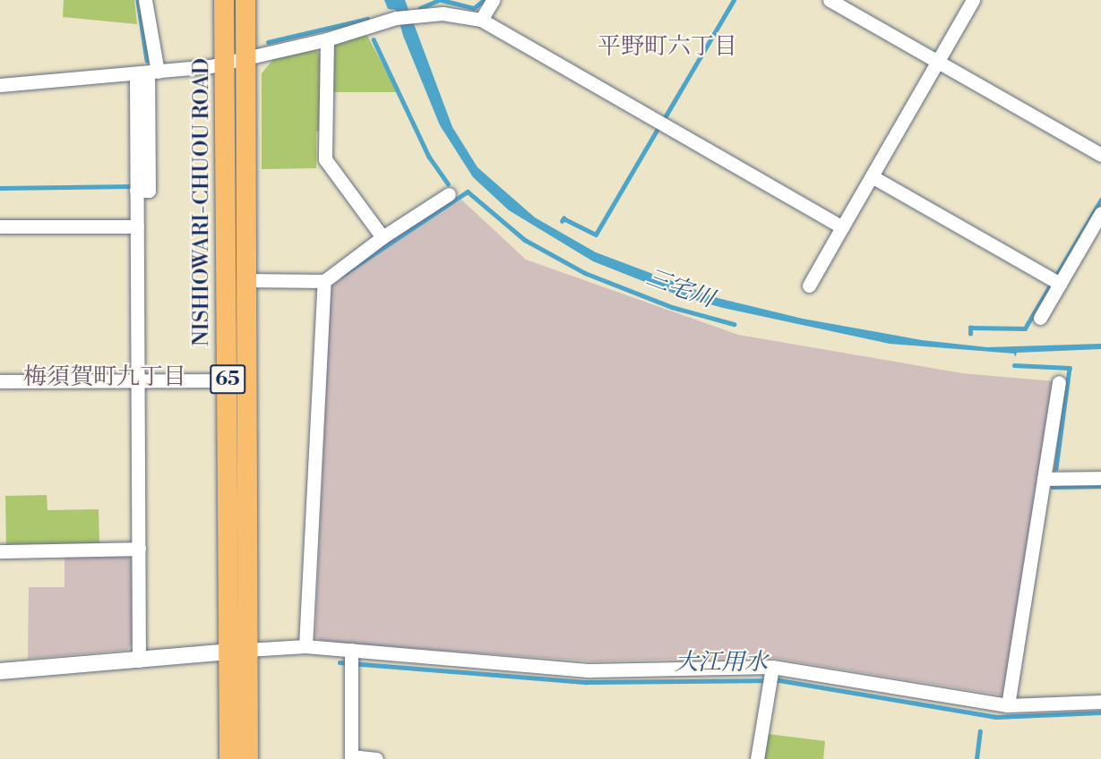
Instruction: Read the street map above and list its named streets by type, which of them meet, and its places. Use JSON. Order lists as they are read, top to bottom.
{
  "streets": {
    "main road": ["NISHIOWARI-CHUOU ROAD", "65"]
  },
  "districts": ["平野町六丁目", "梅須賀町九丁目"],
  "water": ["三宅川", "大江用水"]
}
